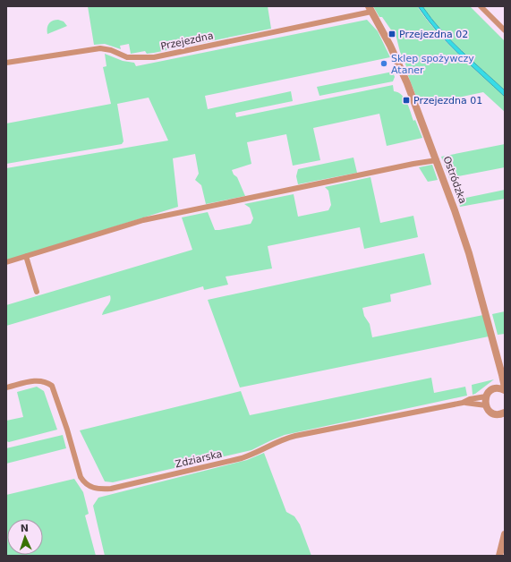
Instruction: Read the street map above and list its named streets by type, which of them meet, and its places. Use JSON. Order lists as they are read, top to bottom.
{
  "streets": {
    "street": ["Przejezdna", "Ostródzka", "Zdziarska"]
  },
  "crossings": [
    ["Przejezdna", "Ostródzka"]
  ],
  "places": {
    "transit": ["Przejezdna 02", "Przejezdna 01"],
    "other": ["Sklep spożywczy Ataner"]
  },
  "north": "top"
}
